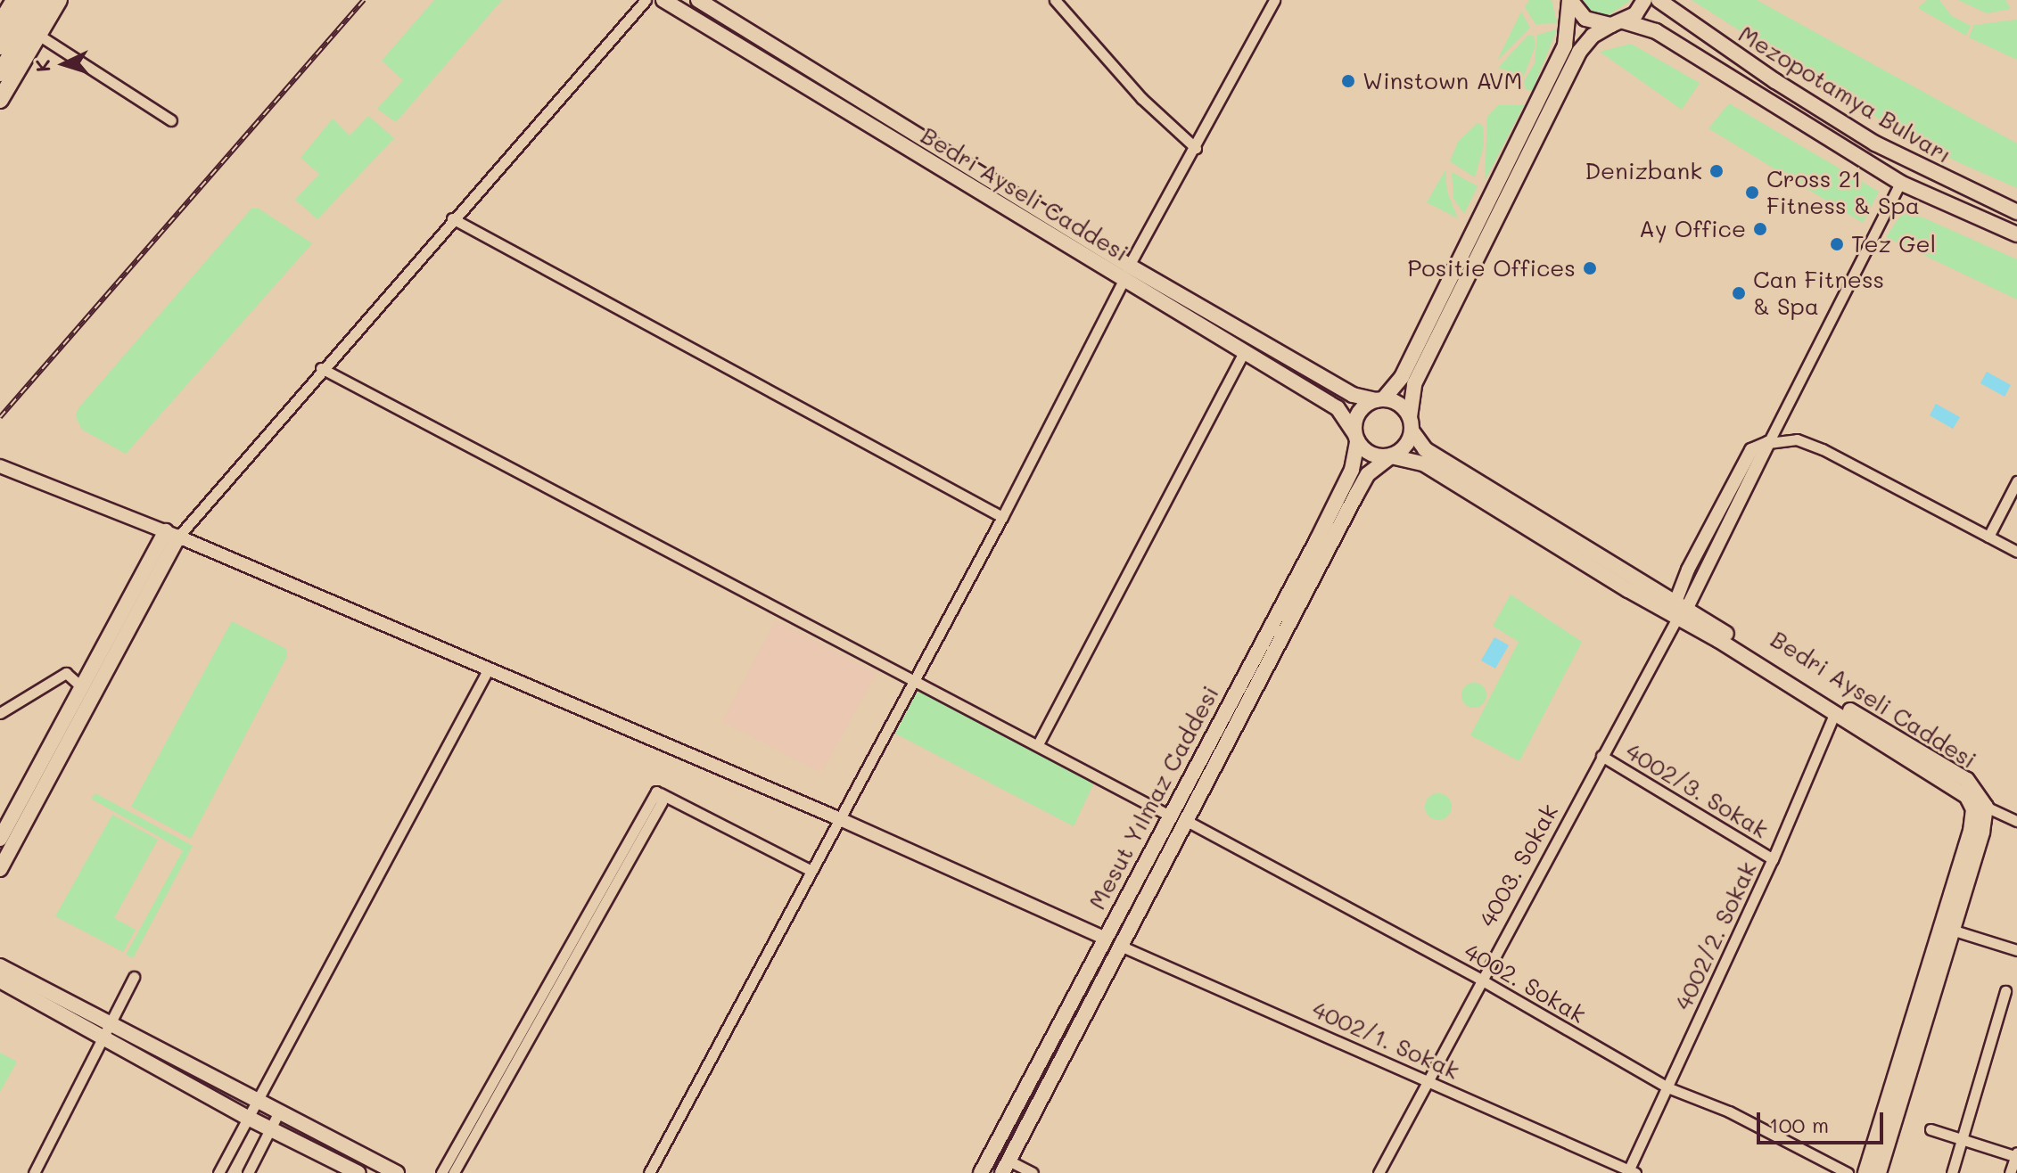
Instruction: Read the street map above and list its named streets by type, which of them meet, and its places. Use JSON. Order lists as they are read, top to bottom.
{
  "streets": {
    "main road": ["Mezopotamya Bulvarı", "Bedri Ayseli Caddesi", "Mesut Yılmaz Caddesi"],
    "street": [
      "4002/3. Sokak",
      "4003. Sokak",
      "4002/2. Sokak",
      "4002. Sokak",
      "4002/1. Sokak"
    ]
  },
  "crossings": [
    ["Bedri Ayseli Caddesi", "Mesut Yılmaz Caddesi"],
    ["Bedri Ayseli Caddesi", "4003. Sokak"],
    ["Bedri Ayseli Caddesi", "4002/2. Sokak"],
    ["4002/3. Sokak", "4003. Sokak"],
    ["4002/3. Sokak", "4002/2. Sokak"],
    ["Mesut Yılmaz Caddesi", "4002. Sokak"],
    ["Mesut Yılmaz Caddesi", "4002/1. Sokak"],
    ["4003. Sokak", "4002. Sokak"],
    ["4003. Sokak", "4002/1. Sokak"],
    ["4002/2. Sokak", "4002. Sokak"],
    ["4002/2. Sokak", "4002/1. Sokak"]
  ],
  "places": [
    "Winstown AVM",
    "Denizbank",
    "Cross 21 Fitness & Spa",
    "Ay Office",
    "Tez Gel",
    "Positie Offices",
    "Can Fitness & Spa"
  ],
  "scale_bar": "100 m",
  "north": "left"
}
